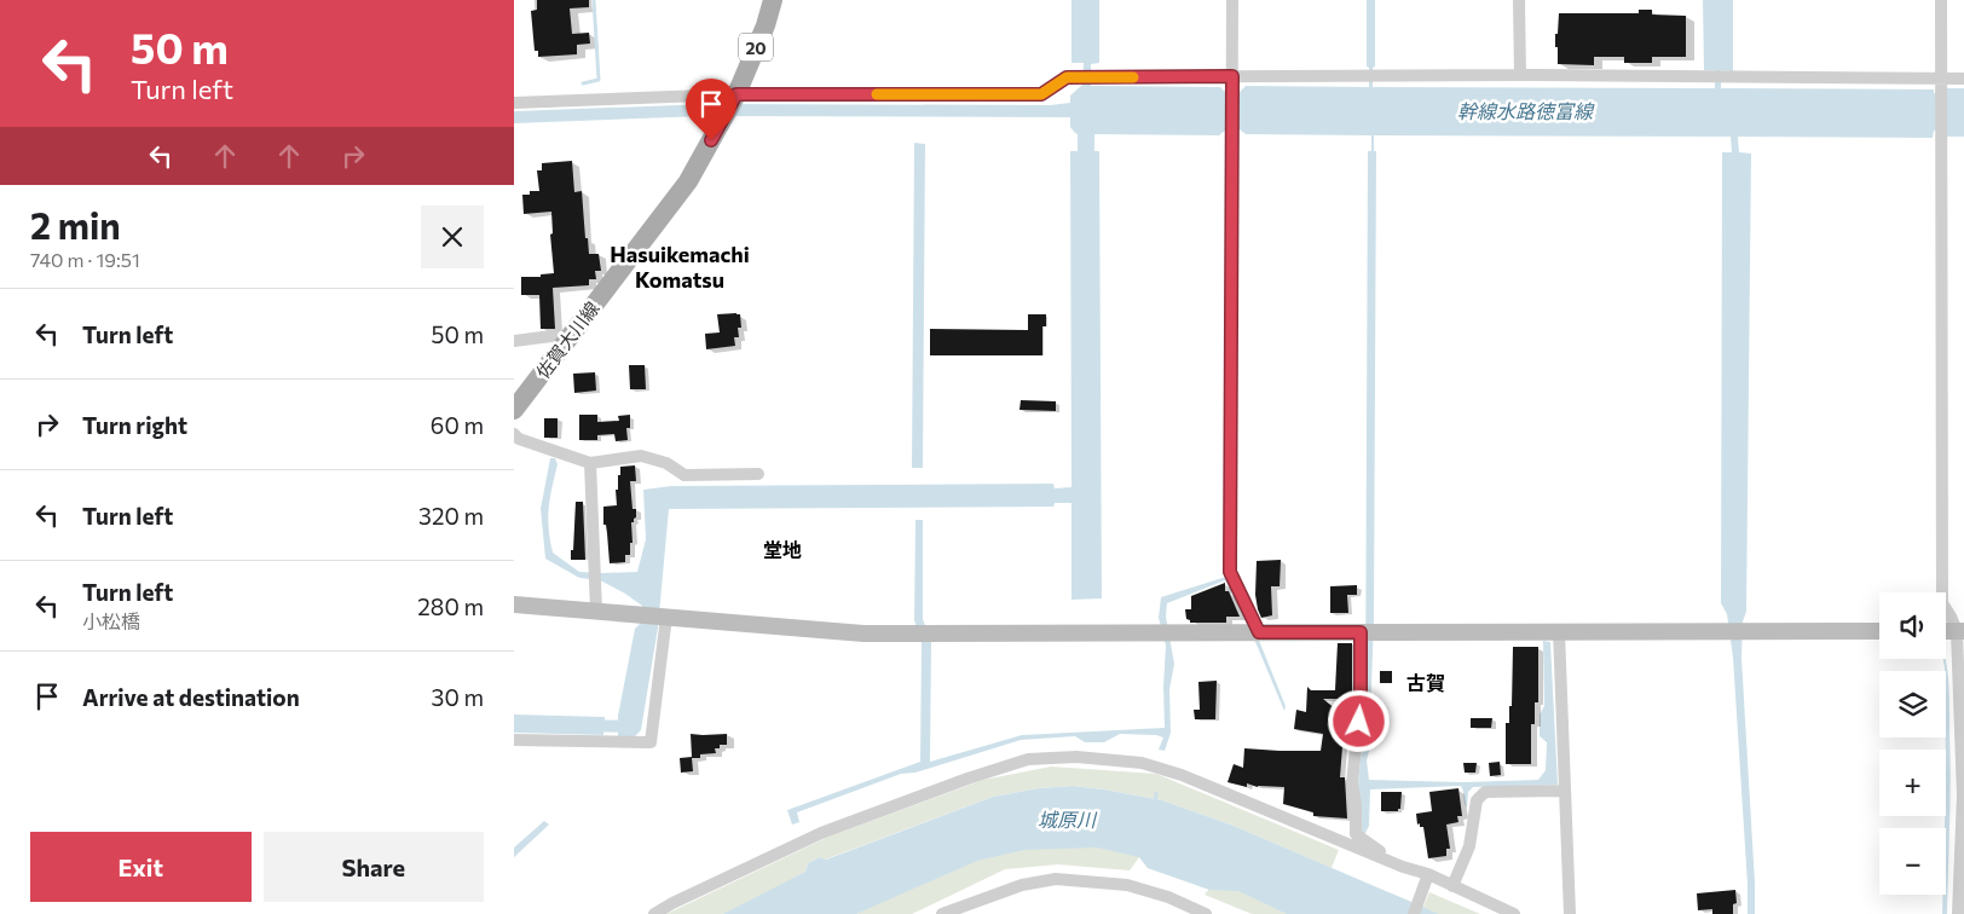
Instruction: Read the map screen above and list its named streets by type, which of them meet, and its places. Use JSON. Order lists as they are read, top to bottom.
{
  "streets": {
    "main road": ["20", "佐賀大川線"]
  },
  "crossings": [
    ["20", "佐賀大川線"]
  ],
  "districts": ["Hasuikemachi Komatsu", "堂地", "古賀"],
  "water": ["幹線水路徳富線", "城原川"],
  "page": {
    "turn": ["50 m", "Turn left"],
    "heading": ["2 min", "740 m · 19:51"],
    "list": [
      {
        "name": "Turn left",
        "value": "50 m"
      },
      {
        "name": "Turn right",
        "value": "60 m"
      },
      {
        "name": "Turn left",
        "value": "320 m"
      },
      {
        "name": "Turn left",
        "note": "小松橋",
        "value": "280 m"
      },
      {
        "name": "Arrive at destination",
        "value": "30 m"
      }
    ],
    "map_buttons": ["+", "−"],
    "buttons": ["Exit", "Share"]
  }
}
